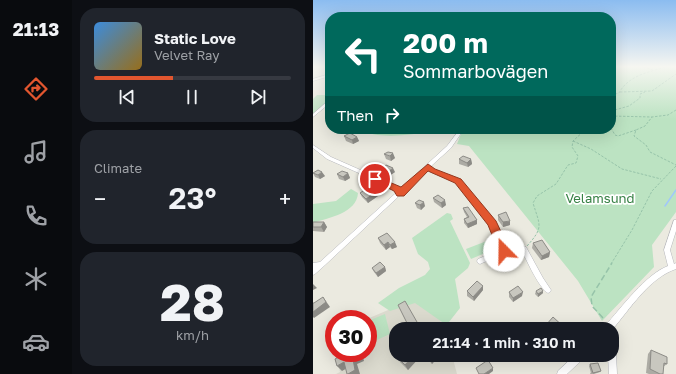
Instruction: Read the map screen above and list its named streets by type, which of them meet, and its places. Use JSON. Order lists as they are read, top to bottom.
{
  "parks": ["Velamsund"],
  "page": {
    "tabs": "21:13",
    "turn": ["200 m", "Sommarbovägen"],
    "song": ["Static Love", "Velvet Ray"],
    "then": "Then",
    "tile": [
      "Climate",
      ["28", "km/h"]
    ],
    "heat": ["−", "23°", "+"],
    "limit": "30",
    "trip": "21:14 · 1 min · 310 m"
  }
}
